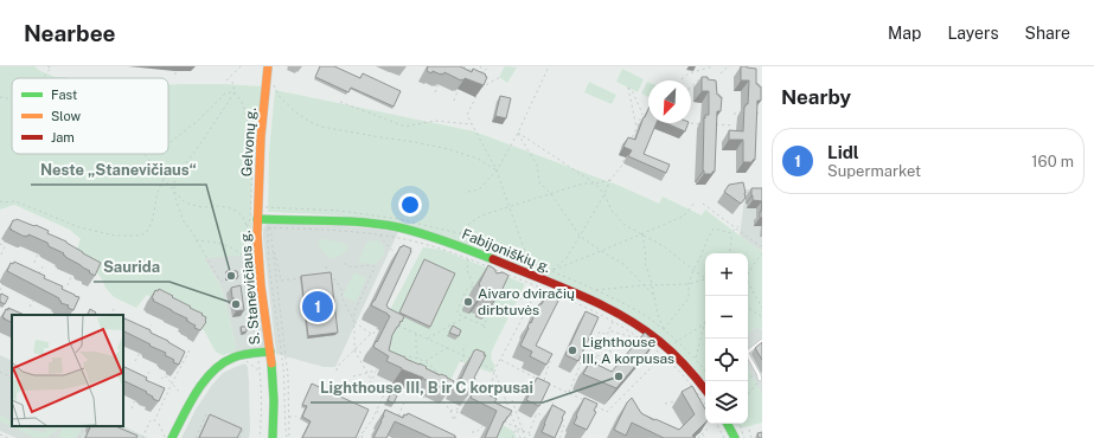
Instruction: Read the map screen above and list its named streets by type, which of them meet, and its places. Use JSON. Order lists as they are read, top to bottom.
{
  "streets": {
    "street": ["Gelvonų g.", "Fabijoniškių g.", "S. Stanevičiaus g."]
  },
  "crossings": [
    ["Gelvonų g.", "Fabijoniškių g."],
    ["Gelvonų g.", "S. Stanevičiaus g."],
    ["Fabijoniškių g.", "S. Stanevičiaus g."]
  ],
  "places": [
    "Neste „Stanevičiaus“",
    "Aivaro dviračių dirbtuvės",
    "Saurida",
    "Lighthouse III, A korpusas",
    "Lighthouse III, B ir C korpusai"
  ],
  "legend": ["Fast", "Slow", "Jam"],
  "north": "bottom left",
  "page": {
    "header": "Nearbee",
    "nav": ["Map", "Layers", "Share"],
    "heading": "Nearby",
    "list": [
      {
        "mark": "1",
        "name": "Lidl",
        "note": "Supermarket",
        "value": "160 m"
      }
    ],
    "map_buttons": ["+", "−"],
    "pins": "1"
  }
}
